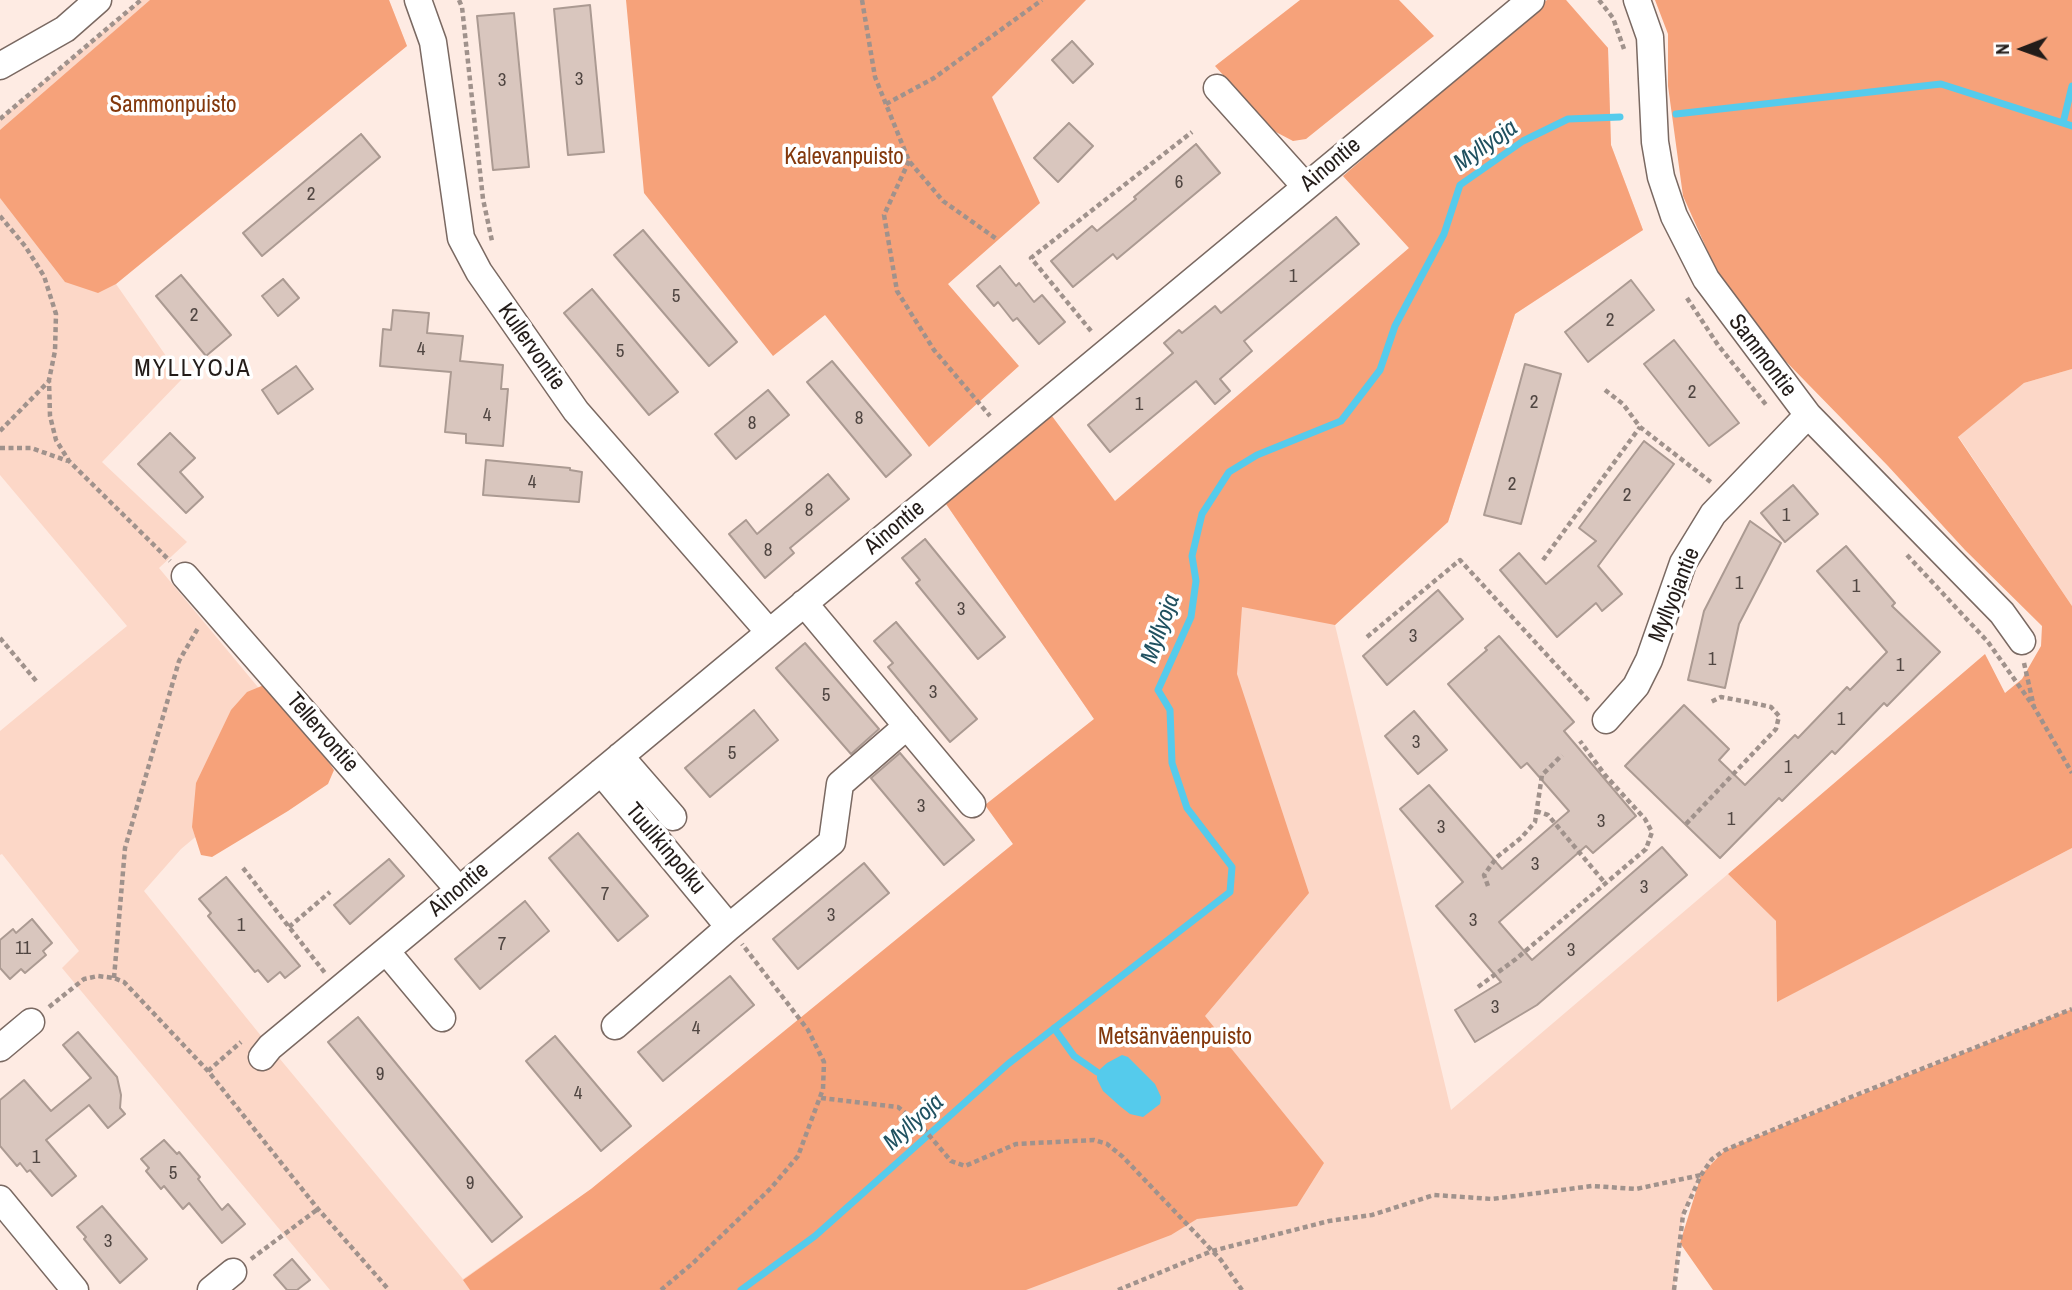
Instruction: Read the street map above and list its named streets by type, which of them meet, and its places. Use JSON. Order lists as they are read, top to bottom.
{
  "streets": {
    "street": [
      "Ainontie",
      "Kullervontie",
      "Sammontie",
      "Myllyojantie",
      "Tellervontie",
      "Tuulikinpolku"
    ]
  },
  "crossings": [
    ["Ainontie", "Kullervontie"],
    ["Ainontie", "Tellervontie"],
    ["Ainontie", "Tuulikinpolku"],
    ["Sammontie", "Myllyojantie"]
  ],
  "districts": ["MYLLYOJA"],
  "water": ["Myllyoja"],
  "parks": ["Sammonpuisto", "Kalevanpuisto", "Metsänväenpuisto"],
  "house_numbers": [
    "3",
    "3",
    "6",
    "2",
    "1",
    "5",
    "2",
    "2",
    "4",
    "5",
    "2",
    "2",
    "1",
    "4",
    "8",
    "8",
    "4",
    "2",
    "2",
    "8",
    "1",
    "8",
    "1",
    "1",
    "3",
    "3",
    "1",
    "1",
    "3",
    "5",
    "1",
    "3",
    "5",
    "1",
    "3",
    "1",
    "3",
    "3",
    "3",
    "3",
    "7",
    "3",
    "3",
    "1",
    "7",
    "11",
    "3",
    "3",
    "4",
    "9",
    "4",
    "1",
    "5",
    "9",
    "3"
  ],
  "north": "left"
}
